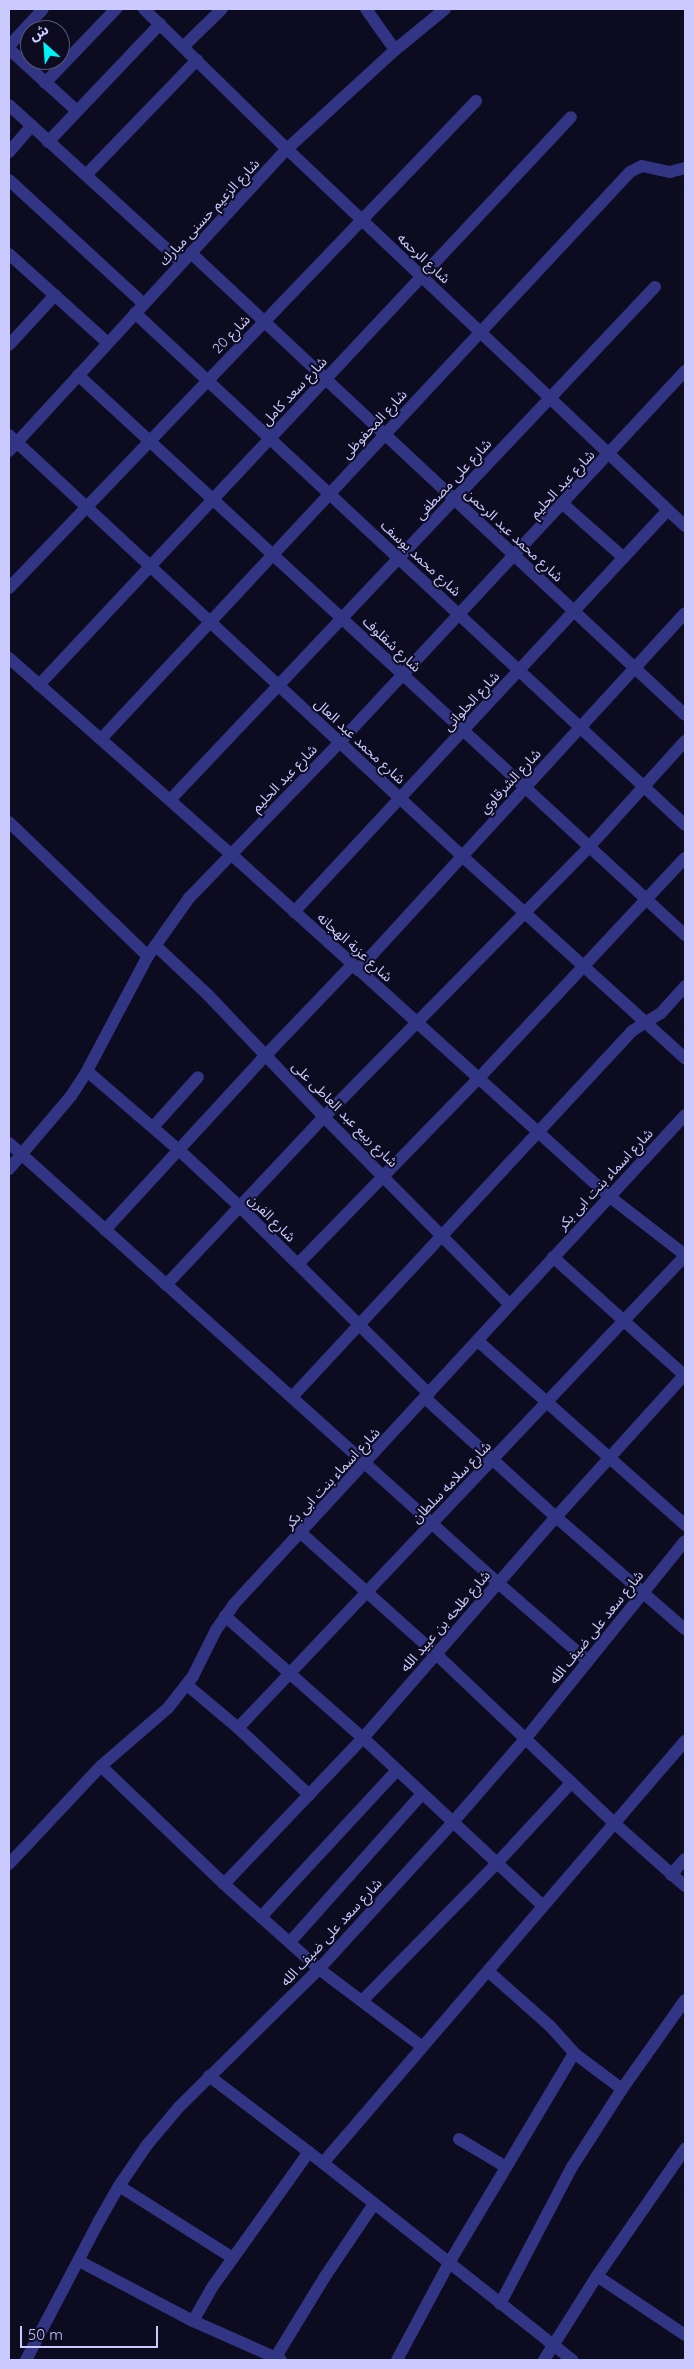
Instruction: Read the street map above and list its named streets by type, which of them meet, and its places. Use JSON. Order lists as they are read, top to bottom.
{
  "streets": {
    "street": [
      "شارع الزعيم حسنى مبارك",
      "شارع الرحمه",
      "شارع 20",
      "شارع سعد كامل",
      "شارع المحفوظى",
      "شارع على مصطفى",
      "شارع عبد الحليم",
      "شارع محمد عبد الرحمن",
      "شارع محمد يوسف",
      "شارع شقلوف",
      "شارع الحلوانى",
      "شارع محمد عبد العال",
      "شارع الشرقاوي",
      "شارع عزبة الهجانه",
      "شارع ربيع عبد العاطى على",
      "شارع اسماء بنت ابى بكر",
      "شارع الفرن",
      "شارع سلامه سلطان",
      "شارع طلحه بن عبيد الله",
      "شارع سعد على ضيف الله"
    ]
  },
  "crossings": [
    ["شارع الزعيم حسنى مبارك", "شارع الرحمه"],
    ["شارع الزعيم حسنى مبارك", "شارع محمد عبد الرحمن"],
    ["شارع الزعيم حسنى مبارك", "شارع محمد يوسف"],
    ["شارع الزعيم حسنى مبارك", "شارع شقلوف"],
    ["شارع الزعيم حسنى مبارك", "شارع محمد عبد العال"],
    ["شارع الرحمه", "شارع 20"],
    ["شارع الرحمه", "شارع سعد كامل"],
    ["شارع الرحمه", "شارع المحفوظى"],
    ["شارع الرحمه", "شارع على مصطفى"],
    ["شارع الرحمه", "شارع عبد الحليم"],
    ["شارع الرحمه", "شارع الحلوانى"],
    ["شارع 20", "شارع محمد عبد الرحمن"],
    ["شارع 20", "شارع محمد يوسف"],
    ["شارع 20", "شارع شقلوف"],
    ["شارع 20", "شارع محمد عبد العال"],
    ["شارع سعد كامل", "شارع محمد عبد الرحمن"],
    ["شارع سعد كامل", "شارع محمد يوسف"],
    ["شارع سعد كامل", "شارع شقلوف"],
    ["شارع سعد كامل", "شارع محمد عبد العال"],
    ["شارع سعد كامل", "شارع عزبة الهجانه"],
    ["شارع المحفوظى", "شارع محمد عبد الرحمن"],
    ["شارع المحفوظى", "شارع محمد يوسف"],
    ["شارع المحفوظى", "شارع شقلوف"],
    ["شارع المحفوظى", "شارع محمد عبد العال"],
    ["شارع المحفوظى", "شارع عزبة الهجانه"],
    ["شارع على مصطفى", "شارع محمد عبد الرحمن"],
    ["شارع على مصطفى", "شارع محمد يوسف"],
    ["شارع على مصطفى", "شارع شقلوف"],
    ["شارع على مصطفى", "شارع محمد عبد العال"],
    ["شارع على مصطفى", "شارع عزبة الهجانه"],
    ["شارع عبد الحليم", "شارع محمد عبد الرحمن"],
    ["شارع عبد الحليم", "شارع محمد يوسف"],
    ["شارع عبد الحليم", "شارع شقلوف"],
    ["شارع عبد الحليم", "شارع محمد عبد العال"],
    ["شارع عبد الحليم", "شارع عزبة الهجانه"],
    ["شارع عبد الحليم", "شارع ربيع عبد العاطى على"],
    ["شارع عبد الحليم", "شارع الفرن"],
    ["شارع محمد عبد الرحمن", "شارع الحلوانى"],
    ["شارع محمد عبد الرحمن", "شارع الشرقاوي"],
    ["شارع محمد يوسف", "شارع الحلوانى"],
    ["شارع محمد يوسف", "شارع الشرقاوي"],
    ["شارع شقلوف", "شارع الحلوانى"],
    ["شارع شقلوف", "شارع الشرقاوي"],
    ["شارع الحلوانى", "شارع محمد عبد العال"],
    ["شارع الحلوانى", "شارع عزبة الهجانه"],
    ["شارع محمد عبد العال", "شارع الشرقاوي"],
    ["شارع الشرقاوي", "شارع عزبة الهجانه"],
    ["شارع الشرقاوي", "شارع ربيع عبد العاطى على"],
    ["شارع الشرقاوي", "شارع الفرن"],
    ["شارع عزبة الهجانه", "شارع اسماء بنت ابى بكر"],
    ["شارع عزبة الهجانه", "شارع سلامه سلطان"],
    ["شارع ربيع عبد العاطى على", "شارع اسماء بنت ابى بكر"],
    ["شارع اسماء بنت ابى بكر", "شارع الفرن"],
    ["شارع الفرن", "شارع سلامه سلطان"],
    ["شارع الفرن", "شارع طلحه بن عبيد الله"],
    ["شارع الفرن", "شارع سعد على ضيف الله"]
  ],
  "scale_bar": "50 m",
  "north": "top left"
}
